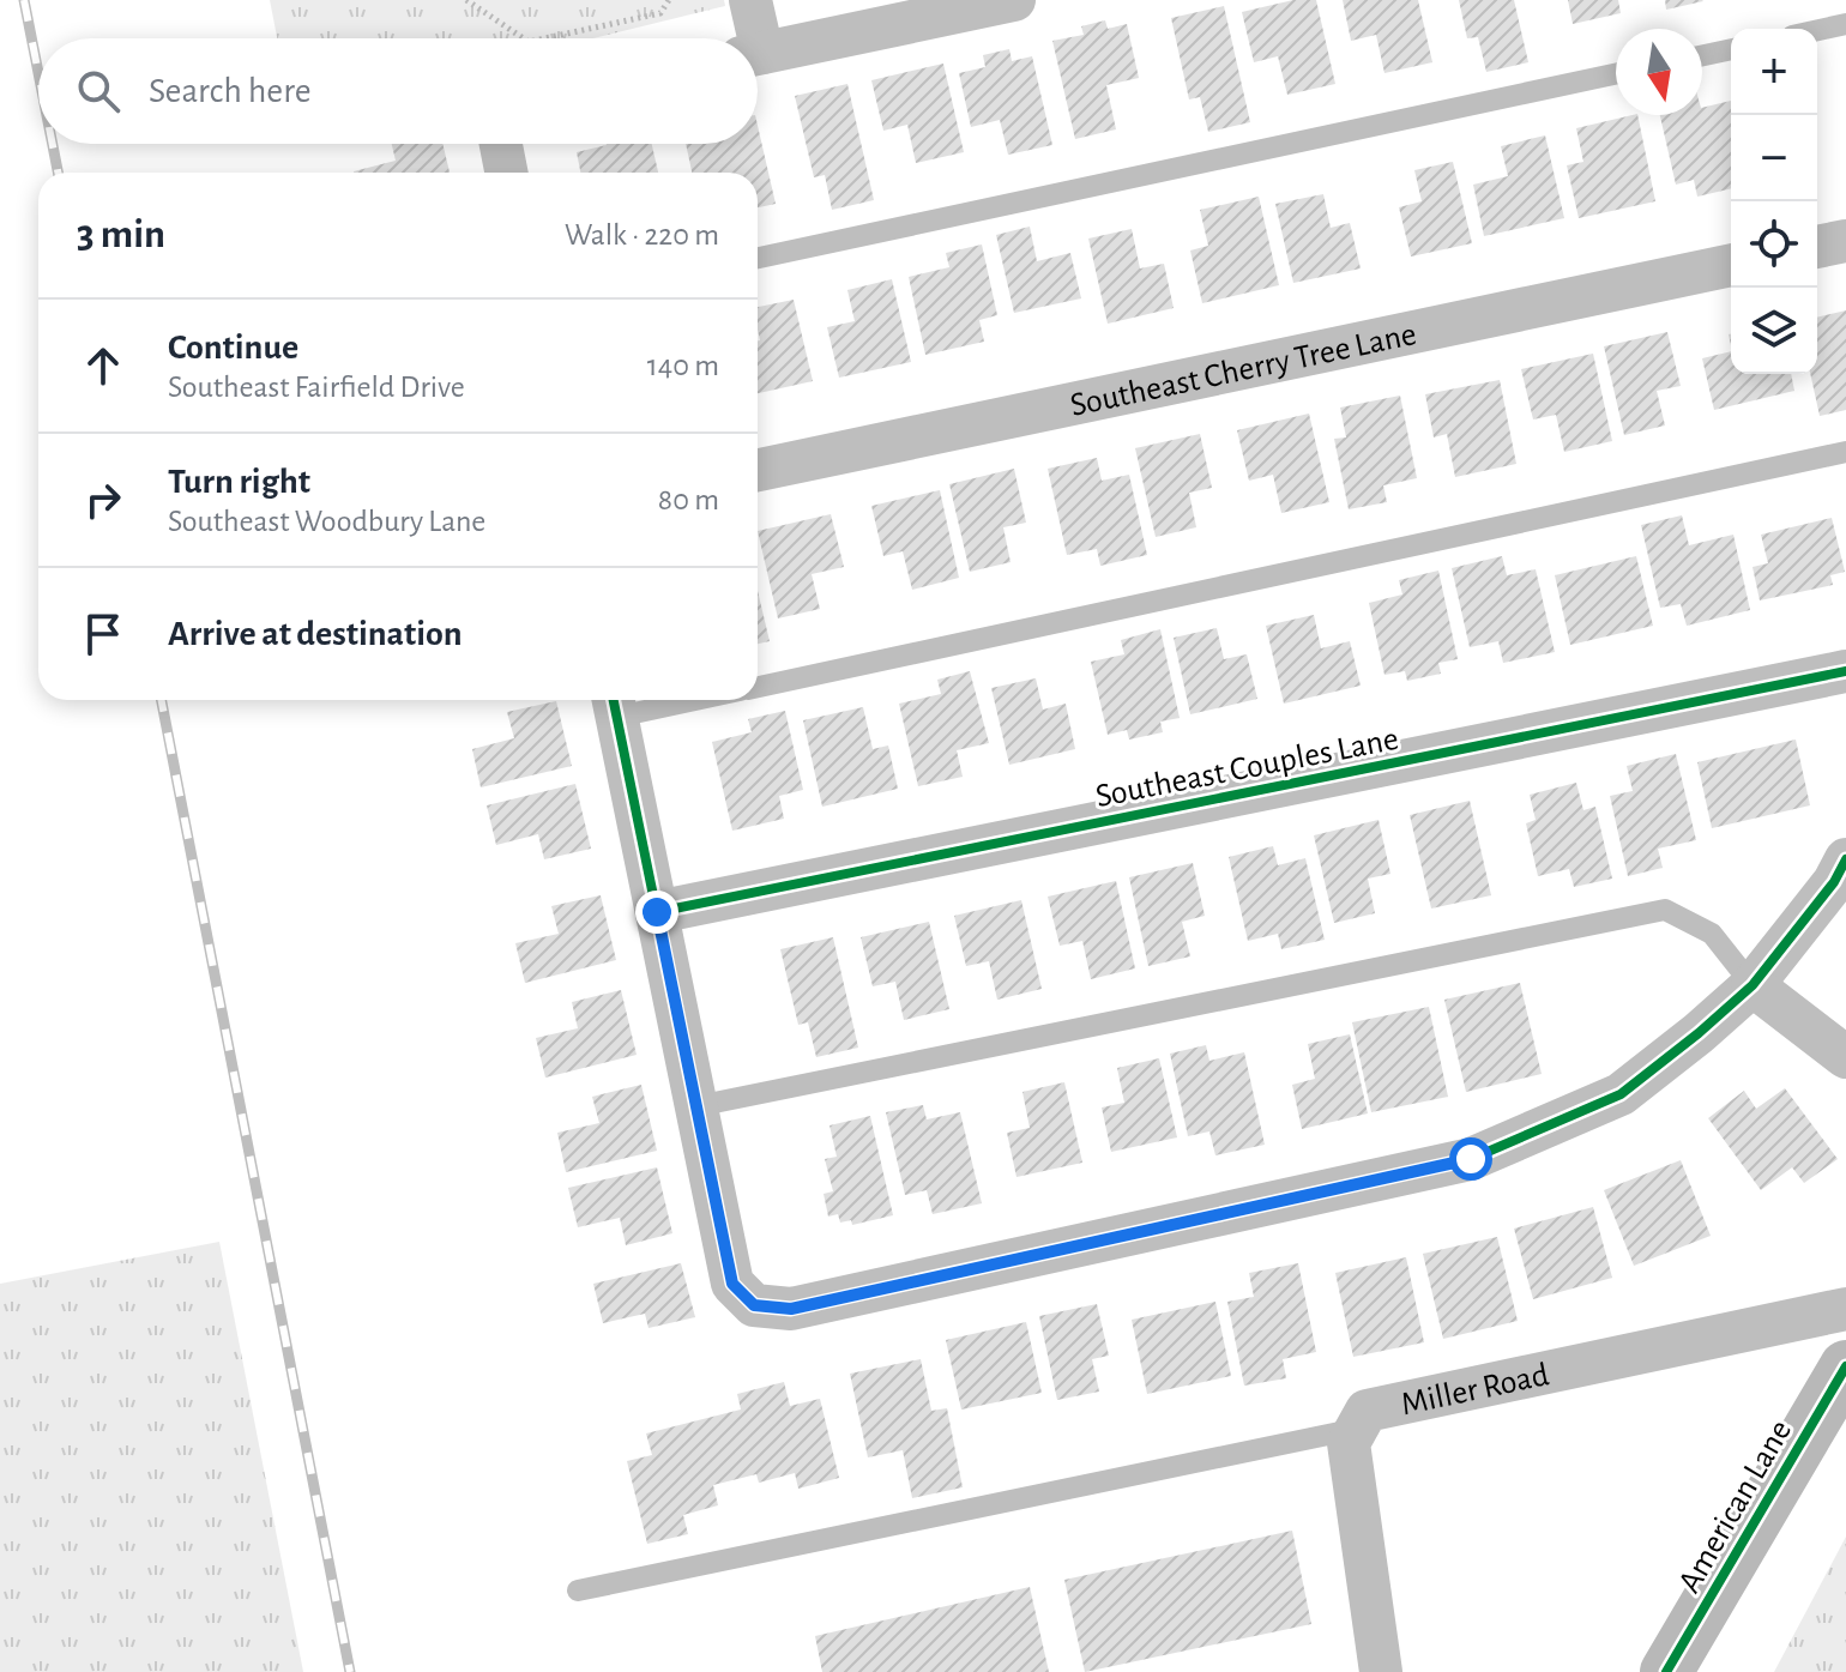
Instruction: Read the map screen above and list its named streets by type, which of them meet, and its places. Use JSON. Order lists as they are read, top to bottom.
{
  "streets": {
    "street": [
      "Southeast Cherry Tree Lane",
      "Southeast Couples Lane",
      "Miller Road",
      "American Lane"
    ]
  },
  "north": "bottom",
  "page": {
    "map_buttons": ["+", "−"],
    "search": "Search here",
    "heading": ["3 min", "Walk · 220 m"],
    "list": [
      ["Continue", "Southeast Fairfield Drive", "140 m"],
      ["Turn right", "Southeast Woodbury Lane", "80 m"],
      "Arrive at destination"
    ]
  }
}
